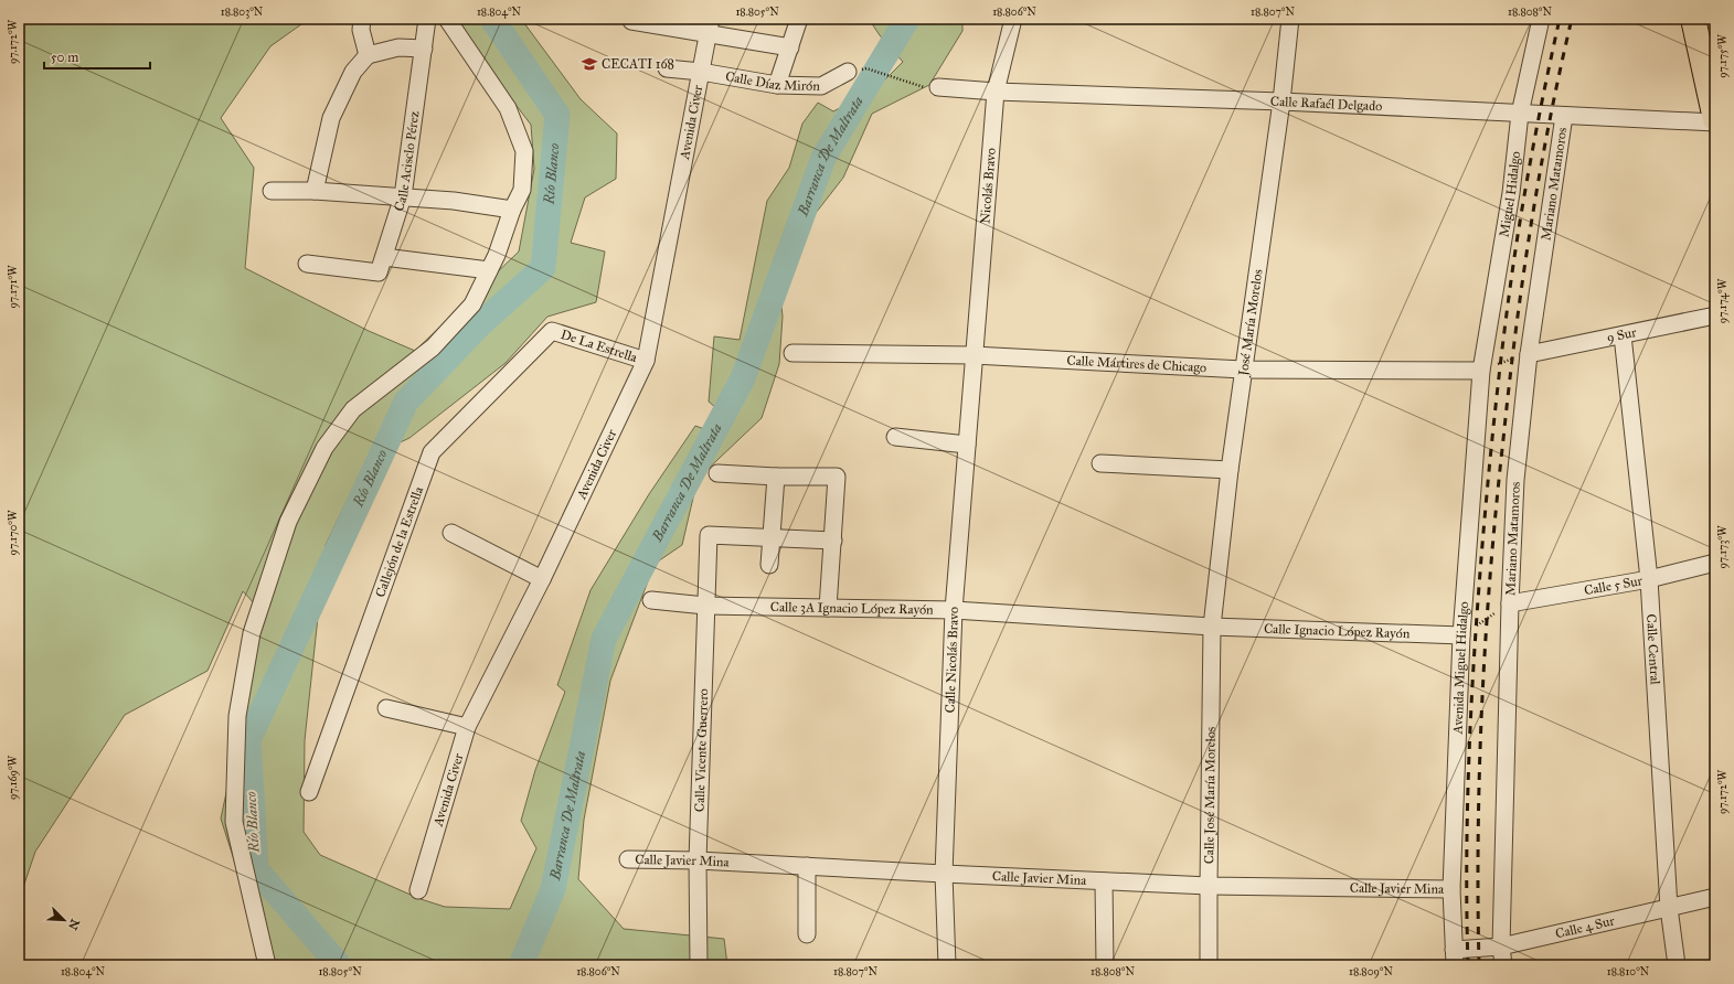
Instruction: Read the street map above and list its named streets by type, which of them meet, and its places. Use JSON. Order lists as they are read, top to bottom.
{
  "streets": {
    "street": [
      "Calle Díaz Mirón",
      "Calle Rafaél Delgado",
      "Avenida Civer",
      "Calle Acisclo Pérez",
      "Mariano Matamoros",
      "Nicolás Bravo",
      "Miguel Hidalgo",
      "José María Morelos",
      "9 Sur",
      "De La Estrella",
      "Calle Mártires de Chicago",
      "Callejón de la Estrella",
      "Calle 5 Sur",
      "Calle 3A Ignacio López Rayón",
      "Calle Ignacio López Rayón",
      "Calle Central",
      "Calle Nicolás Bravo",
      "Avenida Miguel Hidalgo",
      "Calle Vicente Guerrero",
      "Calle José María Morelos",
      "Calle Javier Mina",
      "Calle 4 Sur"
    ]
  },
  "crossings": [
    ["Calle Díaz Mirón", "Avenida Civer"],
    ["Calle Rafaél Delgado", "Mariano Matamoros"],
    ["Calle Rafaél Delgado", "Nicolás Bravo"],
    ["Calle Rafaél Delgado", "Miguel Hidalgo"],
    ["Calle Rafaél Delgado", "José María Morelos"],
    ["Avenida Civer", "De La Estrella"],
    ["Mariano Matamoros", "9 Sur"],
    ["Mariano Matamoros", "Calle 5 Sur"],
    ["Mariano Matamoros", "Calle 4 Sur"],
    ["Nicolás Bravo", "Calle Mártires de Chicago"],
    ["Nicolás Bravo", "Calle Nicolás Bravo"],
    ["Miguel Hidalgo", "Calle Mártires de Chicago"],
    ["Miguel Hidalgo", "Avenida Miguel Hidalgo"],
    ["José María Morelos", "Calle Mártires de Chicago"],
    ["José María Morelos", "Calle 3A Ignacio López Rayón"],
    ["José María Morelos", "Calle Ignacio López Rayón"],
    ["José María Morelos", "Calle José María Morelos"],
    ["9 Sur", "Calle Central"],
    ["De La Estrella", "Callejón de la Estrella"],
    ["Calle Mártires de Chicago", "Calle Nicolás Bravo"],
    ["Calle Mártires de Chicago", "Avenida Miguel Hidalgo"],
    ["Calle 5 Sur", "Calle Central"],
    ["Calle 3A Ignacio López Rayón", "Calle Ignacio López Rayón"],
    ["Calle 3A Ignacio López Rayón", "Calle Nicolás Bravo"],
    ["Calle 3A Ignacio López Rayón", "Calle Vicente Guerrero"],
    ["Calle 3A Ignacio López Rayón", "Calle José María Morelos"],
    ["Calle Ignacio López Rayón", "Avenida Miguel Hidalgo"],
    ["Calle Ignacio López Rayón", "Calle José María Morelos"],
    ["Calle Central", "Calle 4 Sur"],
    ["Calle Nicolás Bravo", "Calle Javier Mina"],
    ["Avenida Miguel Hidalgo", "Calle Javier Mina"],
    ["Avenida Miguel Hidalgo", "Calle 4 Sur"],
    ["Calle Vicente Guerrero", "Calle Javier Mina"],
    ["Calle José María Morelos", "Calle Javier Mina"]
  ],
  "water": ["Barranca De Maltrata", "Río Blanco"],
  "places": {
    "school or university": ["CECATI 168"]
  },
  "scale_bar": "50 m",
  "north": "bottom right",
  "coordinates": [
    "18.803°N",
    "18.804°N",
    "18.805°N",
    "18.806°N",
    "18.807°N",
    "18.808°N",
    "97.172°W",
    "97.175°W",
    "97.171°W",
    "97.174°W",
    "97.170°W",
    "97.173°W",
    "97.169°W",
    "18.809°N",
    "18.810°N"
  ]
}
